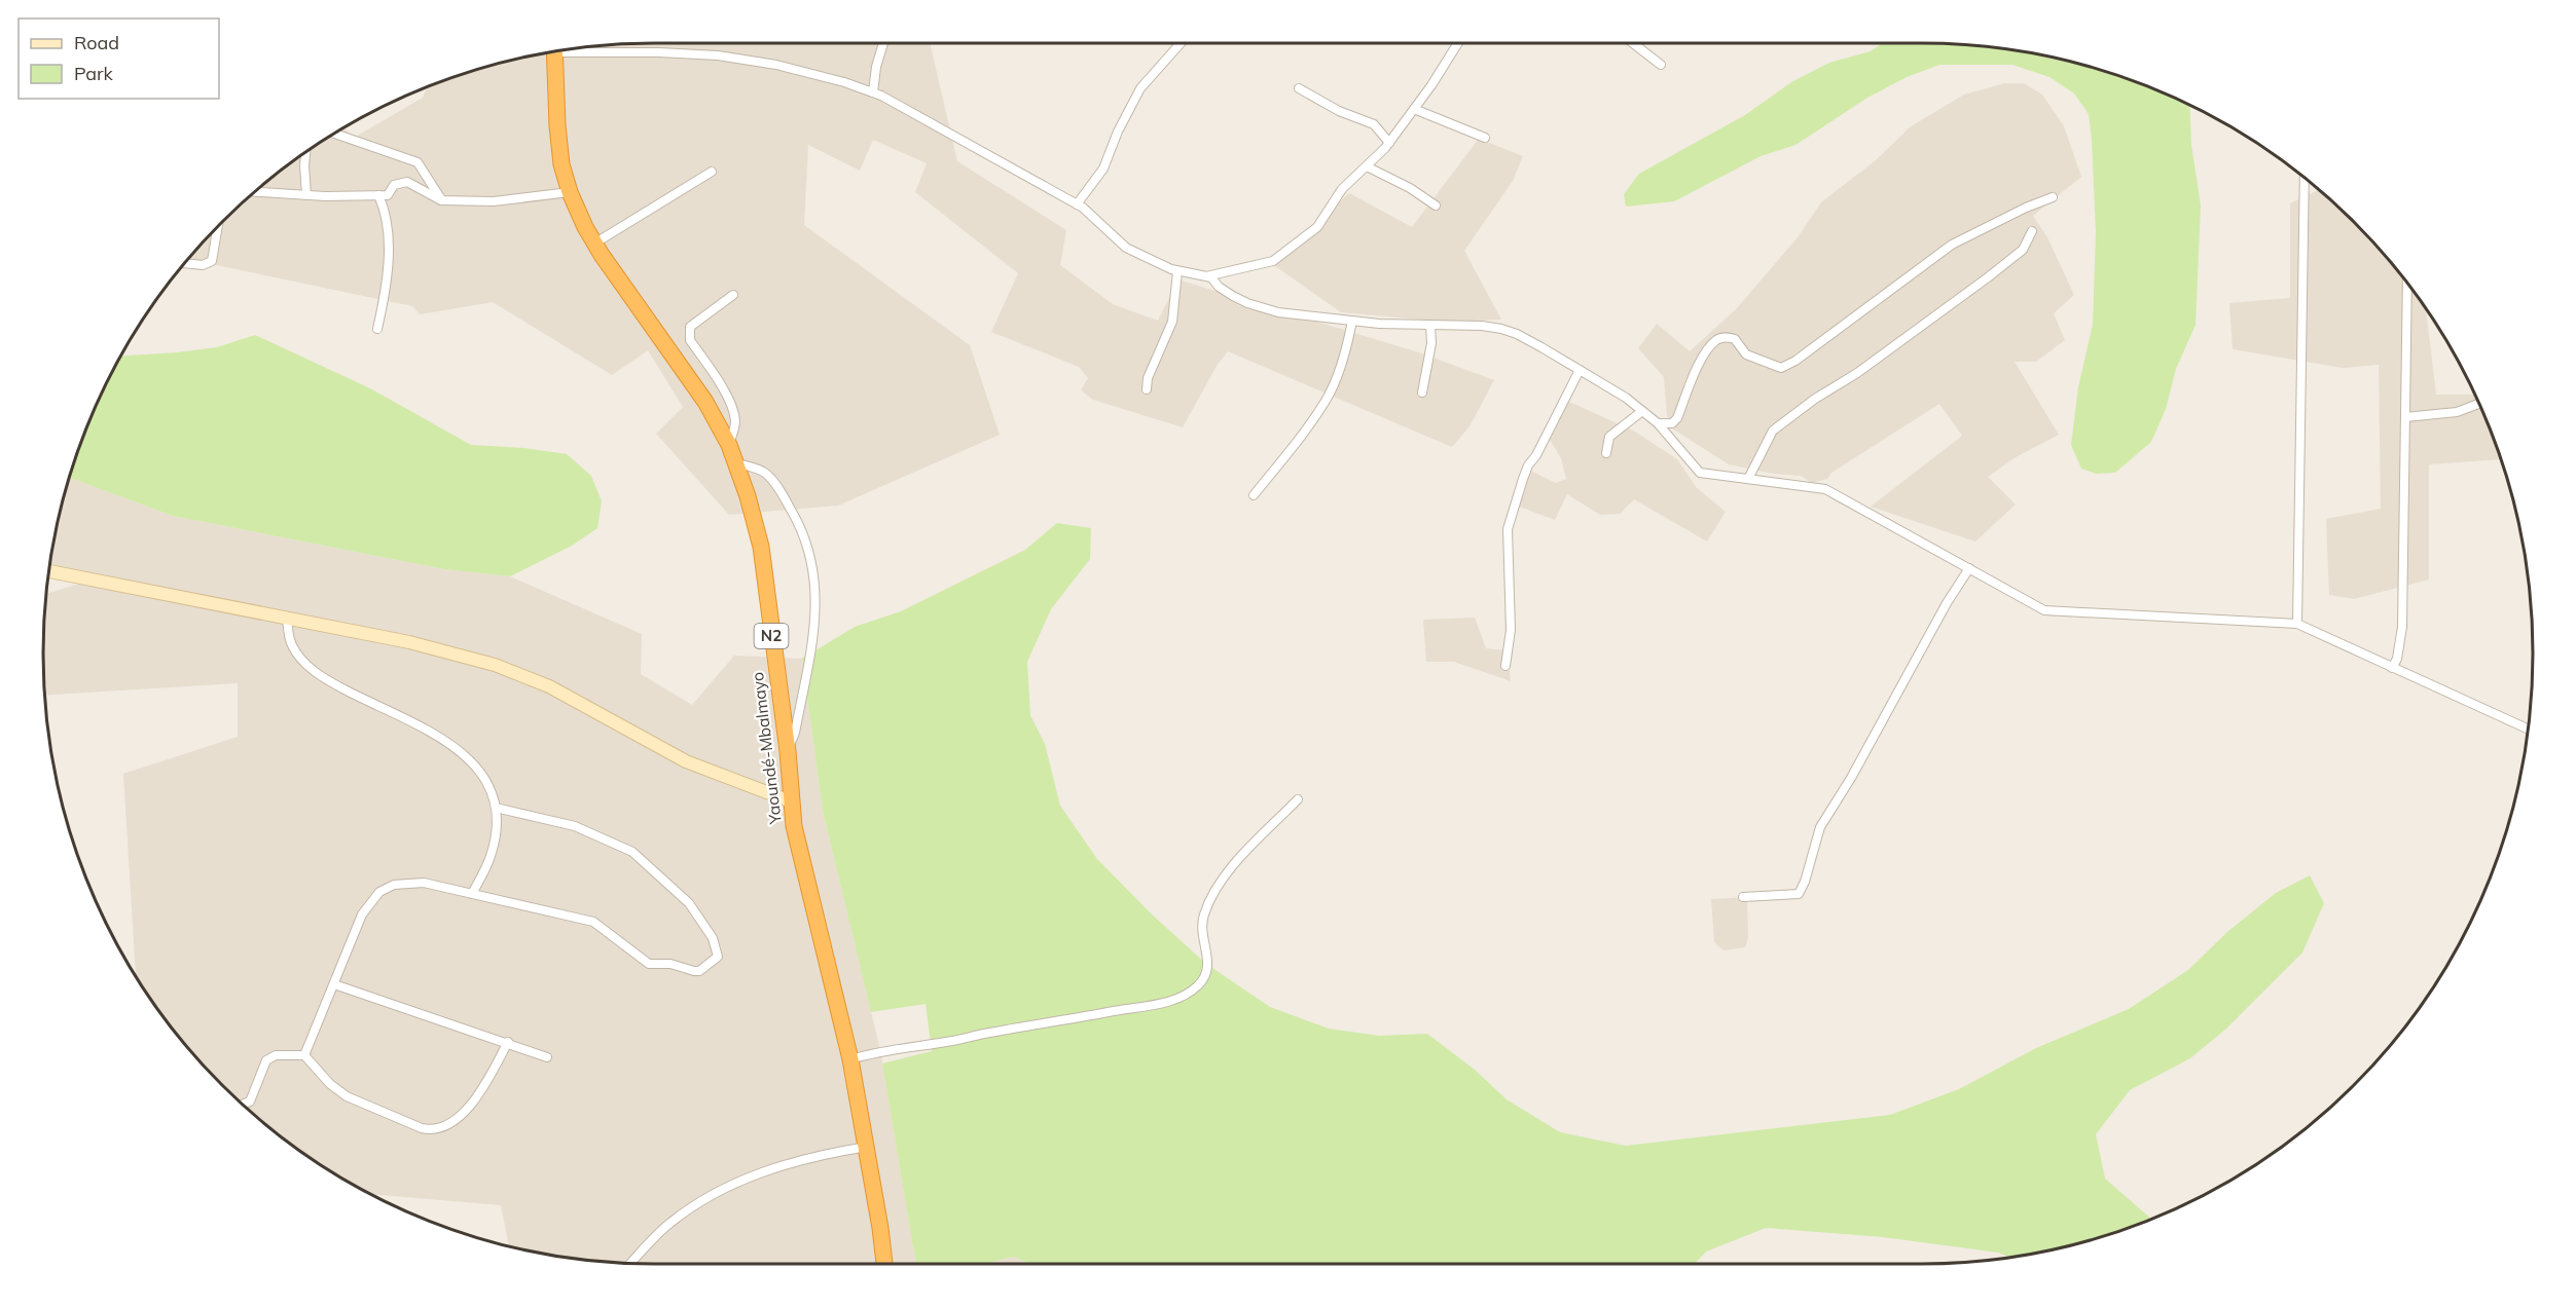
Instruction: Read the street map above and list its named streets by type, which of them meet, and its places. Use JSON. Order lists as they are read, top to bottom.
{
  "streets": {
    "highway": ["N2", "Yaoundé-Mbalmayo"]
  },
  "legend": ["Road", "Park"]
}
